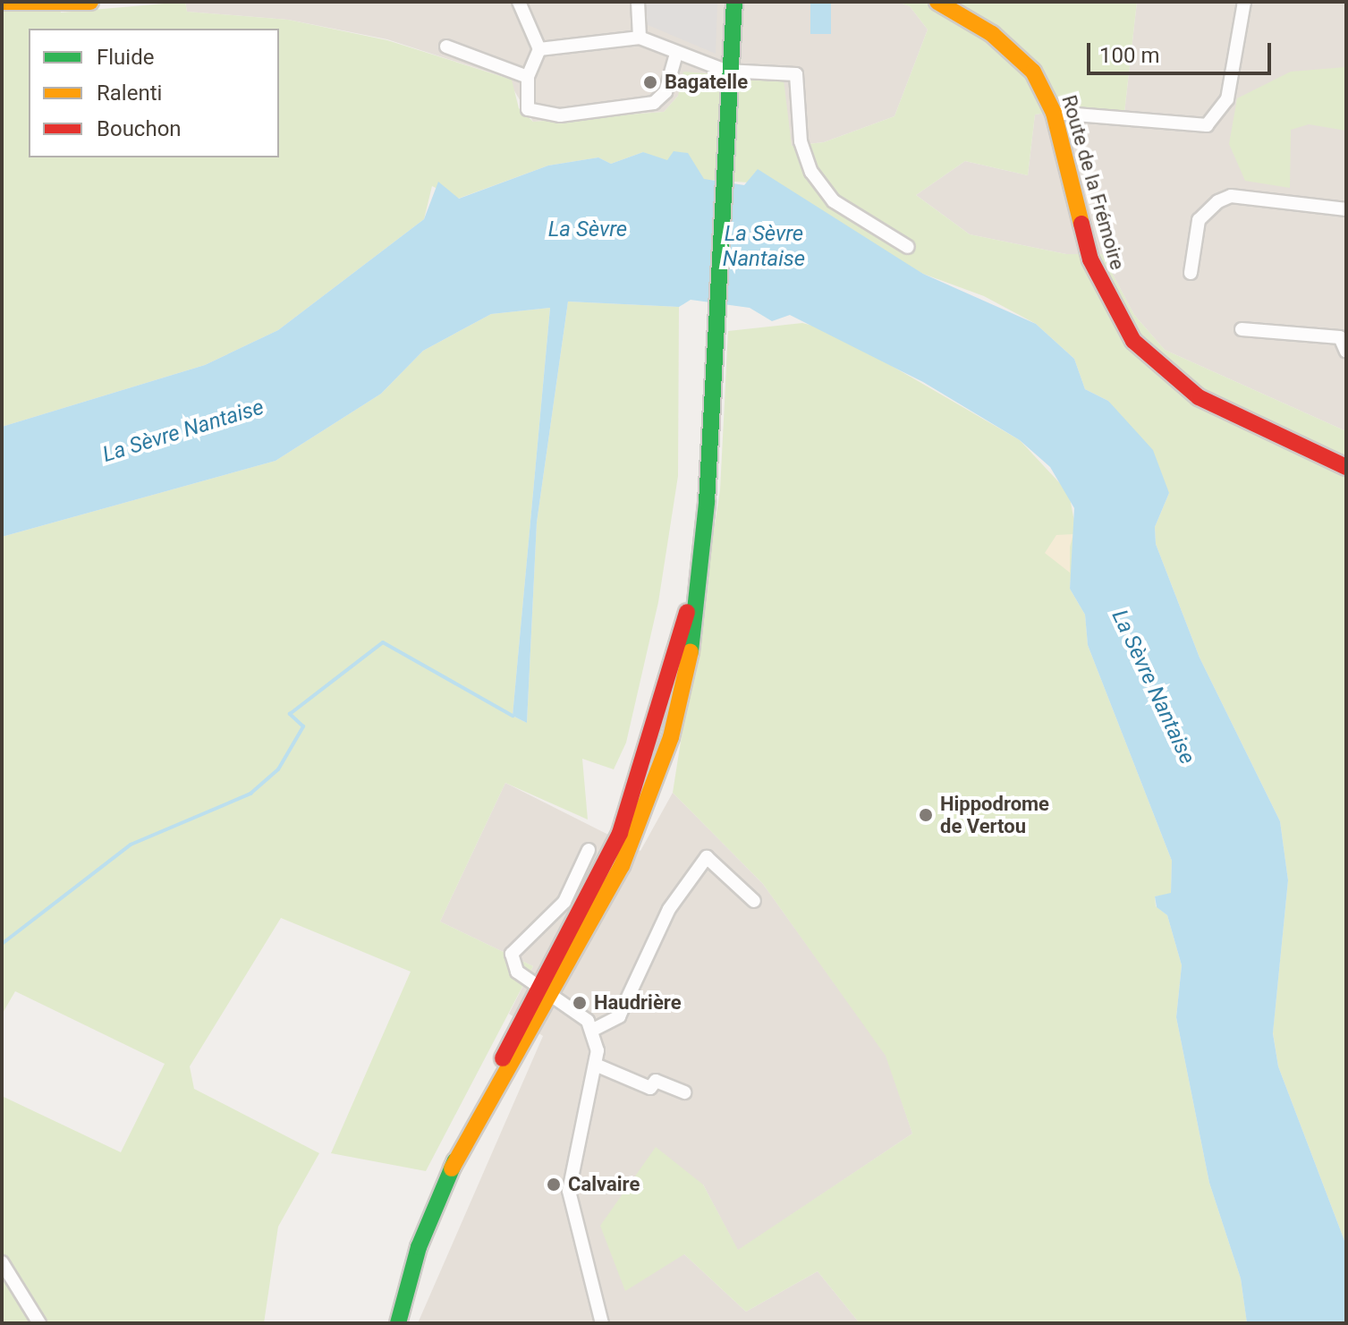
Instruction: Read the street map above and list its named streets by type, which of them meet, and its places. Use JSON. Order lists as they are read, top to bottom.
{
  "streets": {
    "street": ["Route de la Frémoire"]
  },
  "water": ["La Sèvre", "La Sèvre Nantaise"],
  "places": [
    "Bagatelle",
    "Hippodrome de Vertou",
    "Haudrière",
    "Calvaire"
  ],
  "legend": ["Fluide", "Ralenti", "Bouchon"],
  "scale_bar": "100 m"
}
